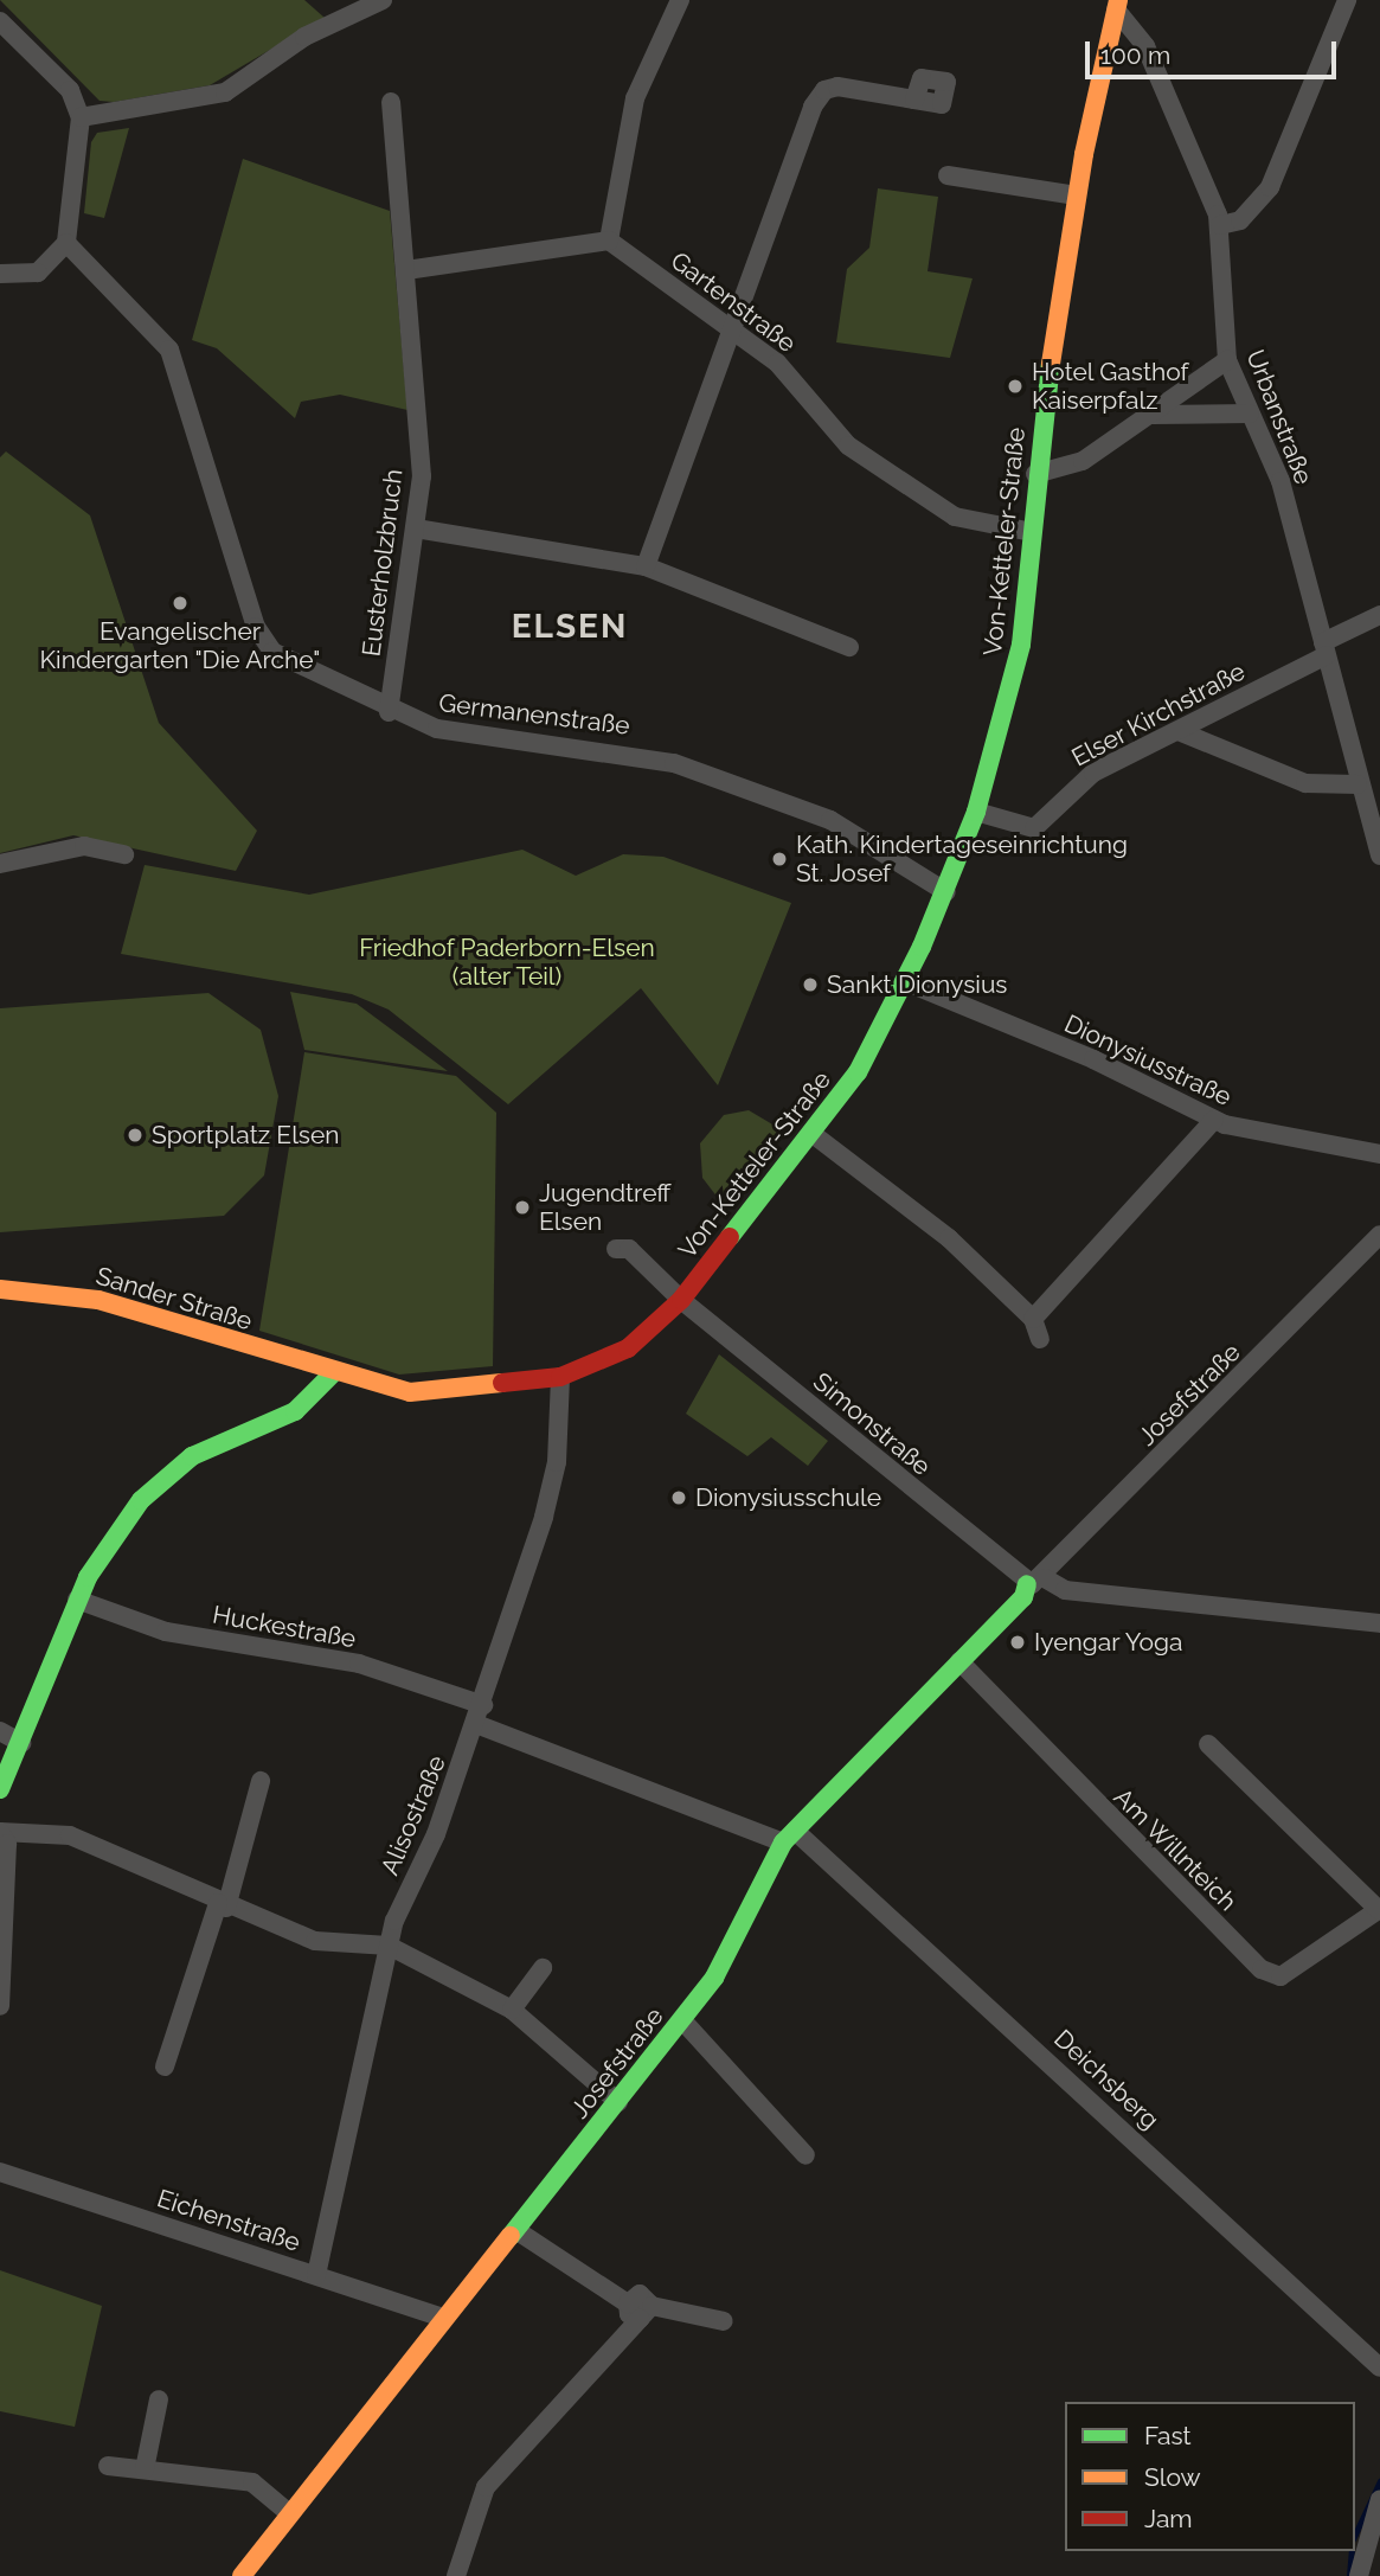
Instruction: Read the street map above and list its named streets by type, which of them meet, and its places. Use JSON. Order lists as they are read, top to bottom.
{
  "streets": {
    "street": [
      "Gartenstraße",
      "Urbanstraße",
      "Von-Ketteler-Straße",
      "Eusterholzbruch",
      "Germanenstraße",
      "Elser Kirchstraße",
      "Dionysiusstraße",
      "Sander Straße",
      "Josefstraße",
      "Simonstraße",
      "Huckestraße",
      "Alisostraße",
      "Am Willnteich",
      "Deichsberg",
      "Eichenstraße"
    ]
  },
  "crossings": [
    ["Gartenstraße", "Von-Ketteler-Straße"],
    ["Urbanstraße", "Von-Ketteler-Straße"],
    ["Urbanstraße", "Elser Kirchstraße"],
    ["Von-Ketteler-Straße", "Germanenstraße"],
    ["Von-Ketteler-Straße", "Elser Kirchstraße"],
    ["Von-Ketteler-Straße", "Dionysiusstraße"],
    ["Von-Ketteler-Straße", "Sander Straße"],
    ["Von-Ketteler-Straße", "Simonstraße"],
    ["Von-Ketteler-Straße", "Alisostraße"],
    ["Eusterholzbruch", "Germanenstraße"],
    ["Josefstraße", "Simonstraße"],
    ["Josefstraße", "Am Willnteich"],
    ["Josefstraße", "Deichsberg"],
    ["Josefstraße", "Eichenstraße"],
    ["Huckestraße", "Alisostraße"],
    ["Alisostraße", "Eichenstraße"]
  ],
  "districts": ["ELSEN"],
  "parks": ["Friedhof Paderborn-Elsen (alter Teil)"],
  "places": [
    "Hotel Gasthof Kaiserpfalz",
    "Evangelischer Kindergarten \"Die Arche\"",
    "Kath. Kindertageseinrichtung St. Josef",
    "Sankt Dionysius",
    "Sportplatz Elsen",
    "Jugendtreff Elsen",
    "Dionysiusschule",
    "Iyengar Yoga"
  ],
  "legend": ["Fast", "Slow", "Jam"],
  "scale_bar": "100 m"
}
